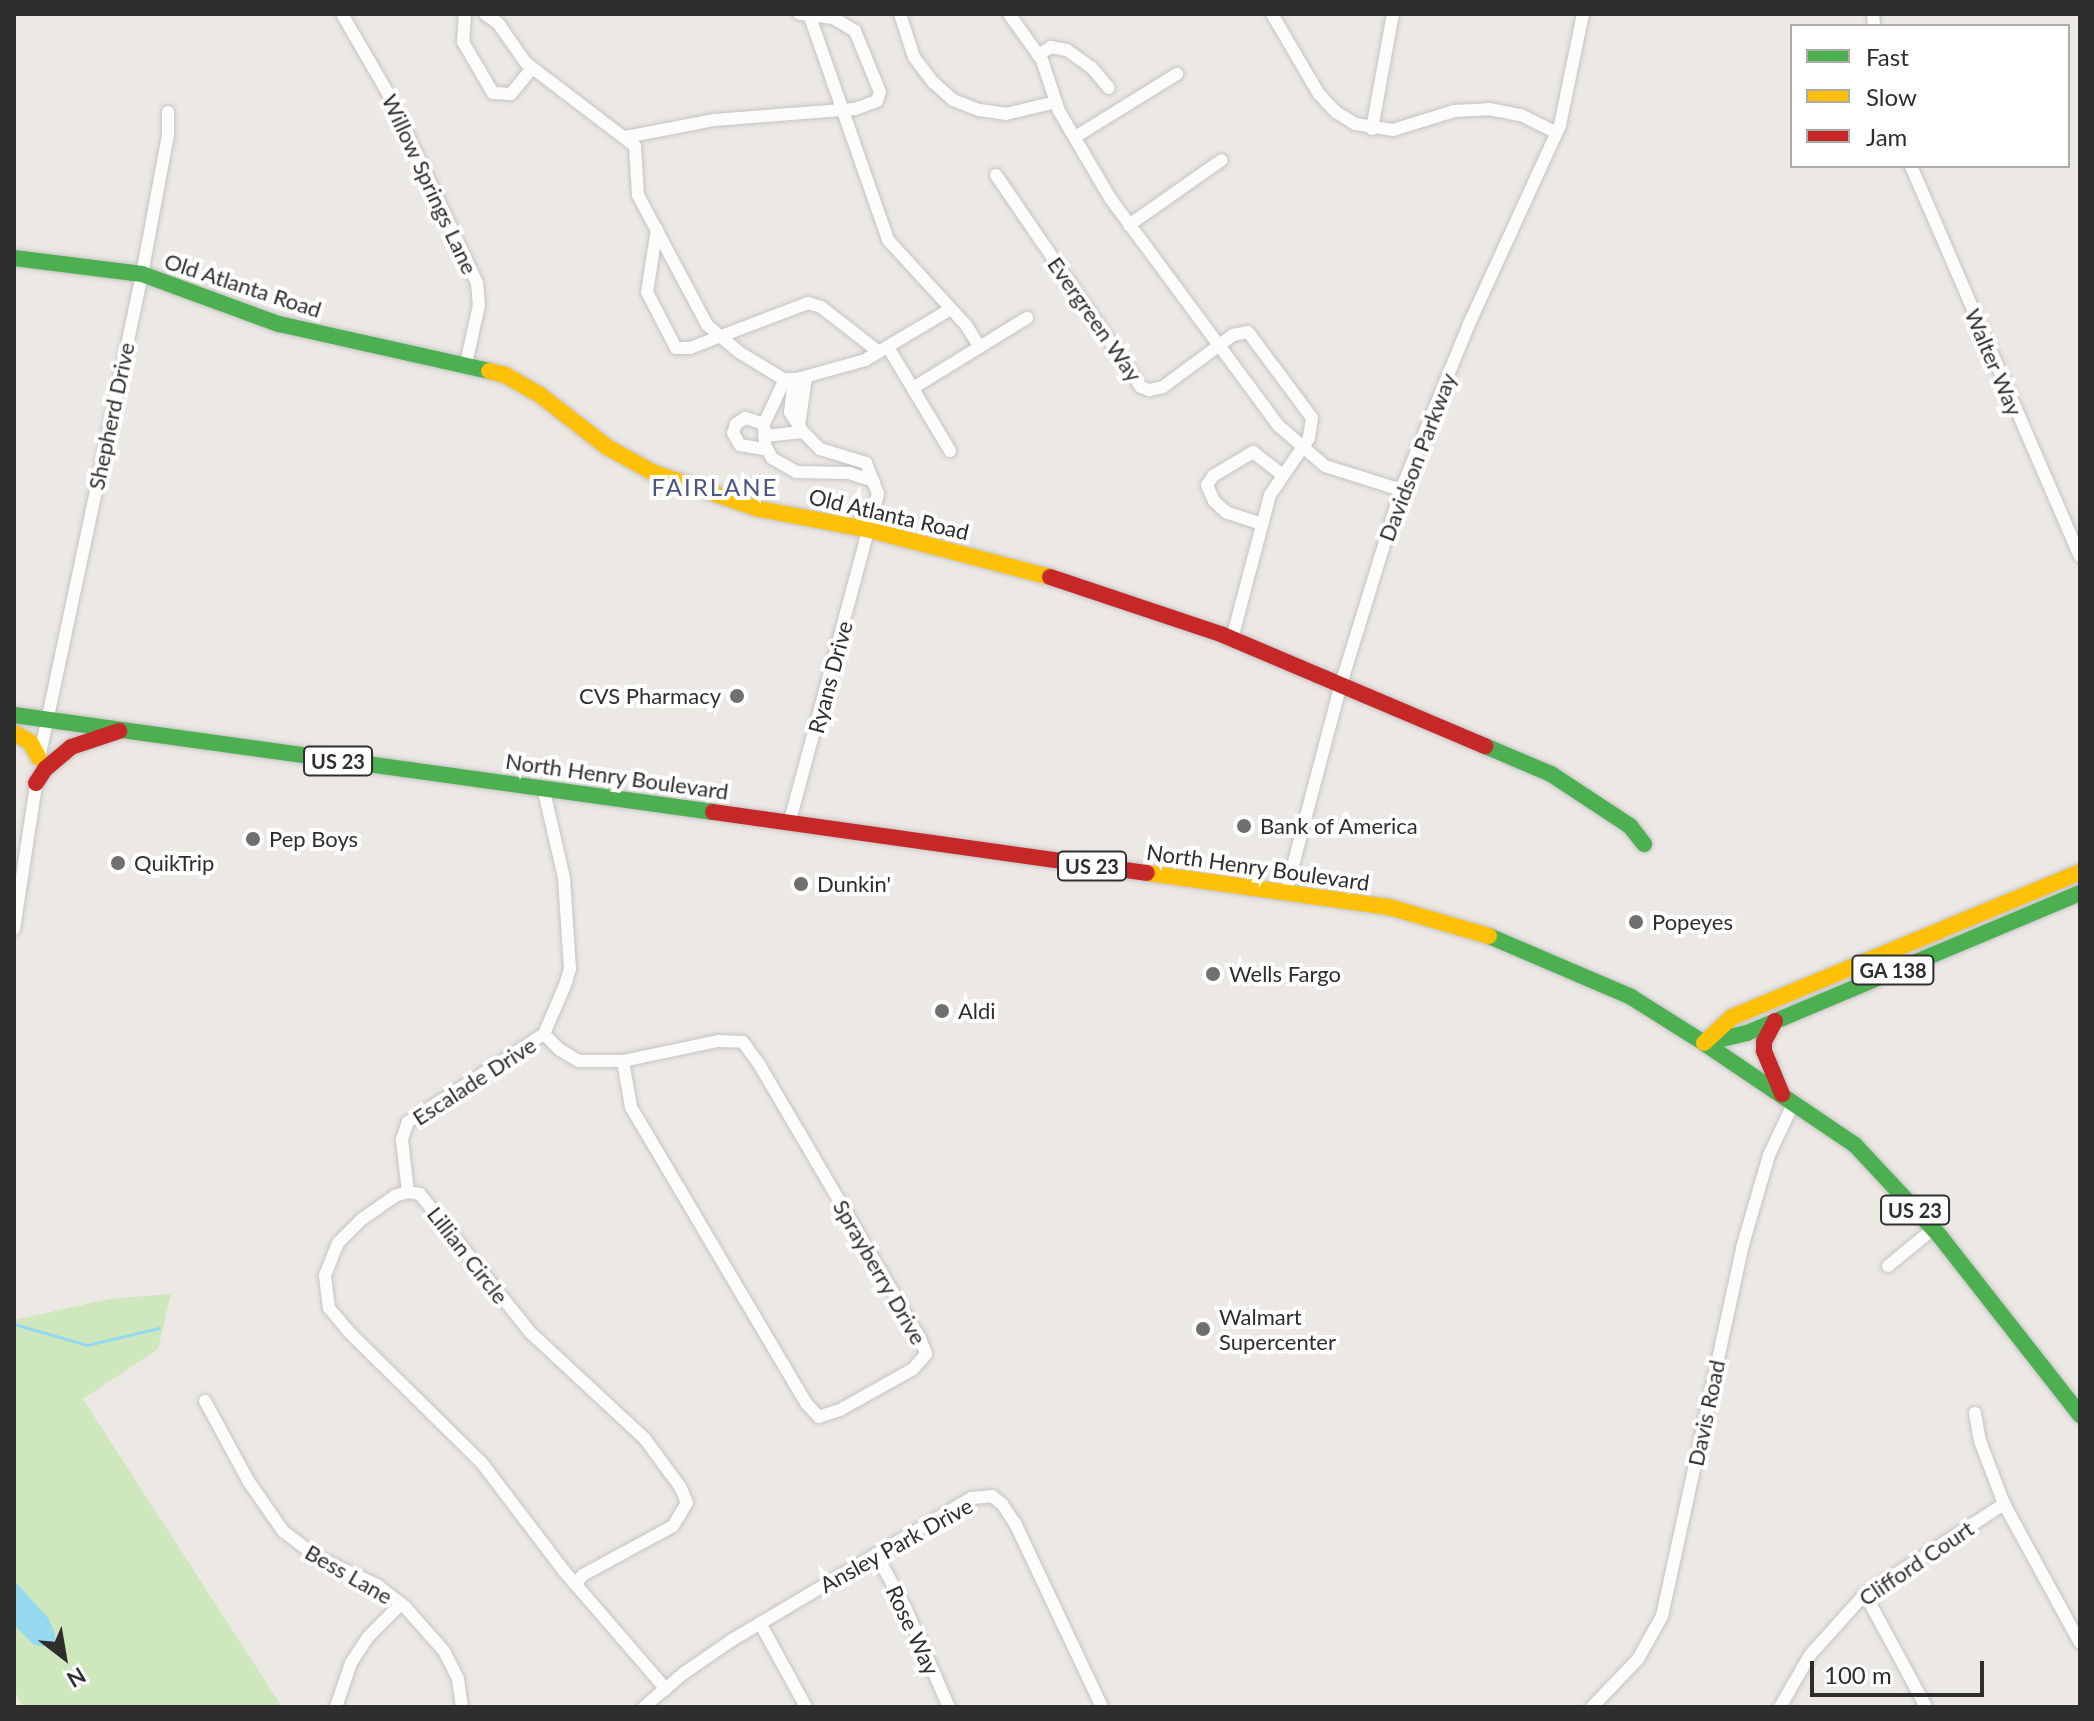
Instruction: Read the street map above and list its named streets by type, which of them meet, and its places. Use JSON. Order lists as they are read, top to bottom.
{
  "streets": {
    "main road": [
      "Old Atlanta Road",
      "US 23",
      "North Henry Boulevard",
      "GA 138"
    ],
    "street": [
      "Willow Springs Lane",
      "Evergreen Way",
      "Walter Way",
      "Shepherd Drive",
      "Davidson Parkway",
      "Ryans Drive",
      "Escalade Drive",
      "Lillian Circle",
      "Sprayberry Drive",
      "Davis Road",
      "Ansley Park Drive",
      "Clifford Court",
      "Bess Lane",
      "Rose Way"
    ]
  },
  "crossings": [
    ["Willow Springs Lane", "Old Atlanta Road"],
    ["Old Atlanta Road", "Evergreen Way"],
    ["Old Atlanta Road", "Shepherd Drive"],
    ["Old Atlanta Road", "Davidson Parkway"],
    ["Old Atlanta Road", "Ryans Drive"],
    ["Shepherd Drive", "North Henry Boulevard"],
    ["Davidson Parkway", "North Henry Boulevard"],
    ["Ryans Drive", "North Henry Boulevard"],
    ["North Henry Boulevard", "GA 138"],
    ["North Henry Boulevard", "Escalade Drive"],
    ["North Henry Boulevard", "Davis Road"],
    ["Escalade Drive", "Lillian Circle"],
    ["Escalade Drive", "Sprayberry Drive"],
    ["Lillian Circle", "Ansley Park Drive"],
    ["Ansley Park Drive", "Rose Way"]
  ],
  "districts": ["FAIRLANE"],
  "places": [
    "CVS Pharmacy",
    "Bank of America",
    "Pep Boys",
    "QuikTrip",
    "Dunkin'",
    "Popeyes",
    "Wells Fargo",
    "Aldi",
    "Walmart Supercenter"
  ],
  "legend": ["Fast", "Slow", "Jam"],
  "scale_bar": "100 m",
  "north": "bottom right"
}
